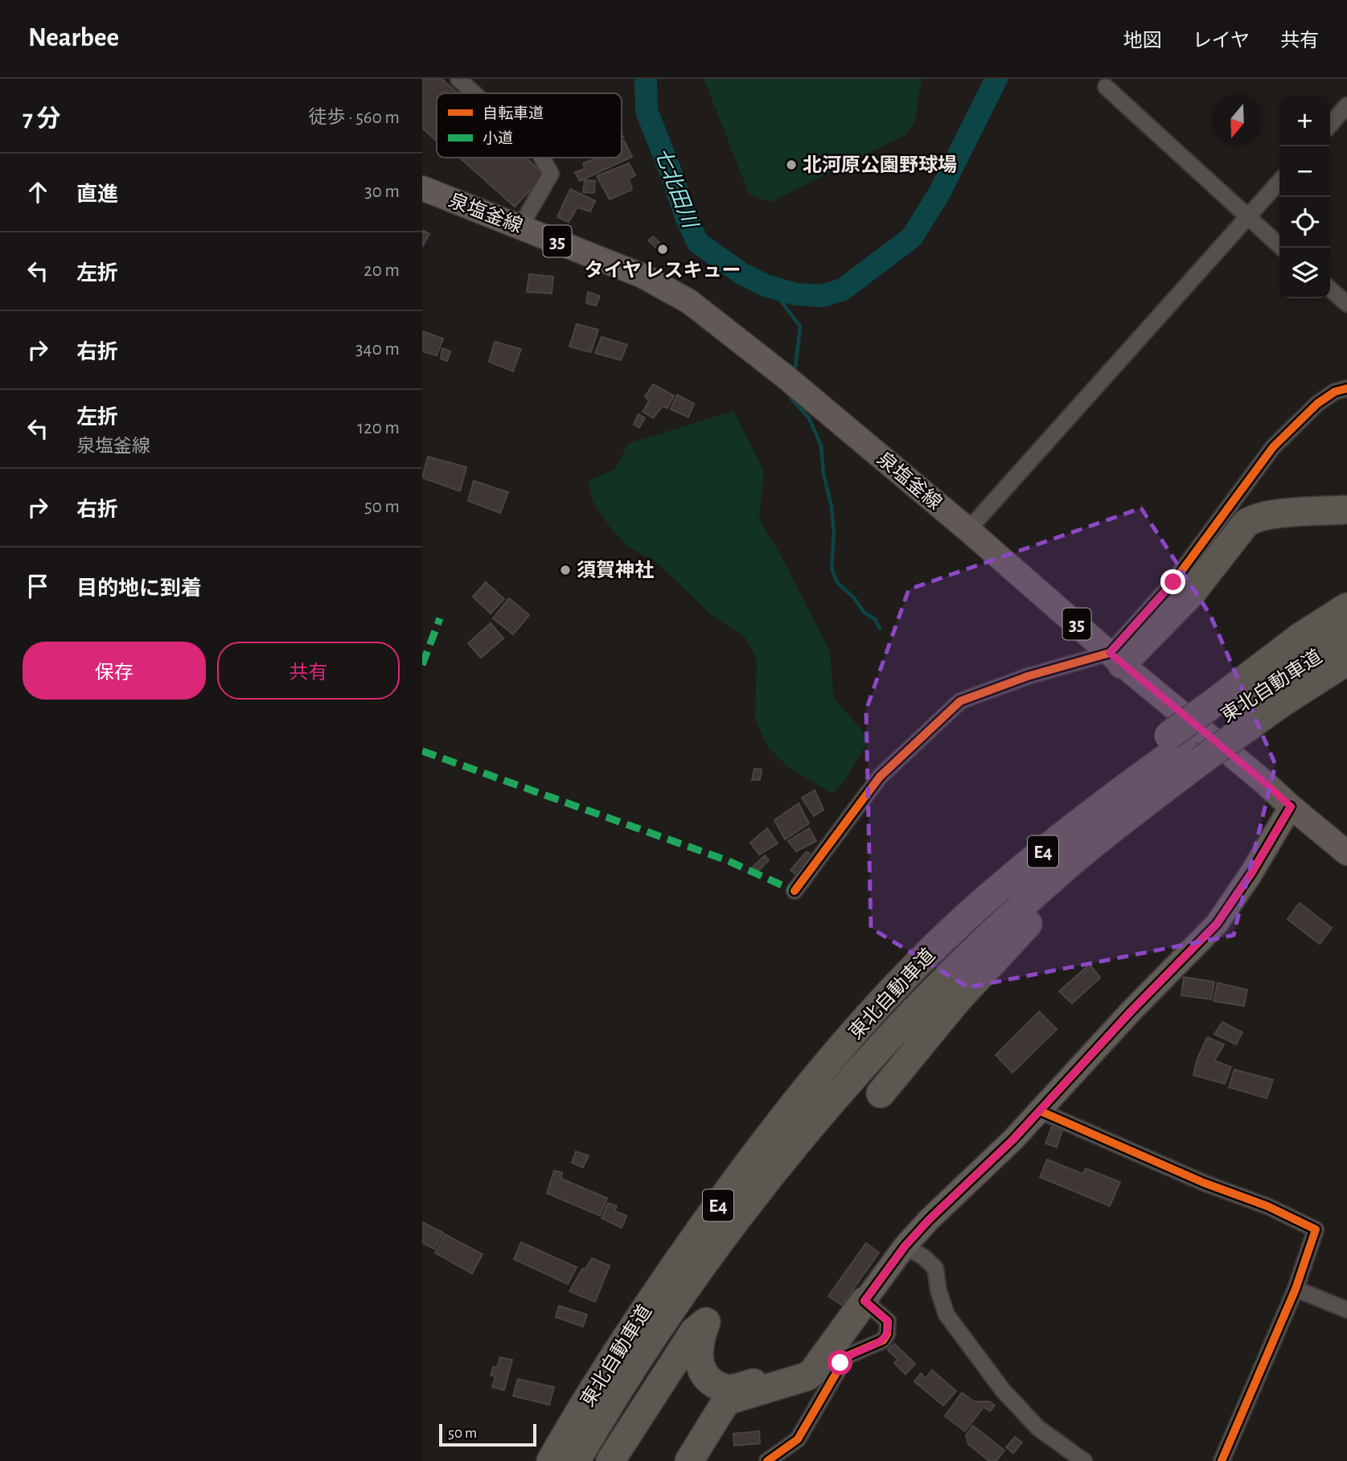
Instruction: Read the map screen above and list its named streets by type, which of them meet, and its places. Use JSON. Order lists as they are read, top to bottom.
{
  "streets": {
    "highway": ["東北自動車道", "E4"],
    "main road": ["泉塩釜線", "35"]
  },
  "water": ["七北田川"],
  "places": ["北河原公園野球場", "タイヤ レスキュー", "須賀神社"],
  "legend": ["自転車道", "小道"],
  "scale_bar": "50 m",
  "north": "bottom",
  "page": {
    "header": "Nearbee",
    "nav": ["地図", "レイヤ", "共有"],
    "heading": ["7 分", "徒歩 · 560 m"],
    "map_buttons": ["+", "−"],
    "list": [
      ["直進", "30 m"],
      ["左折", "20 m"],
      ["右折", "340 m"],
      ["左折", "泉塩釜線", "120 m"],
      ["右折", "50 m"],
      "目的地に到着"
    ],
    "buttons": ["保存", "共有"],
    "scale": "50 m"
  }
}
